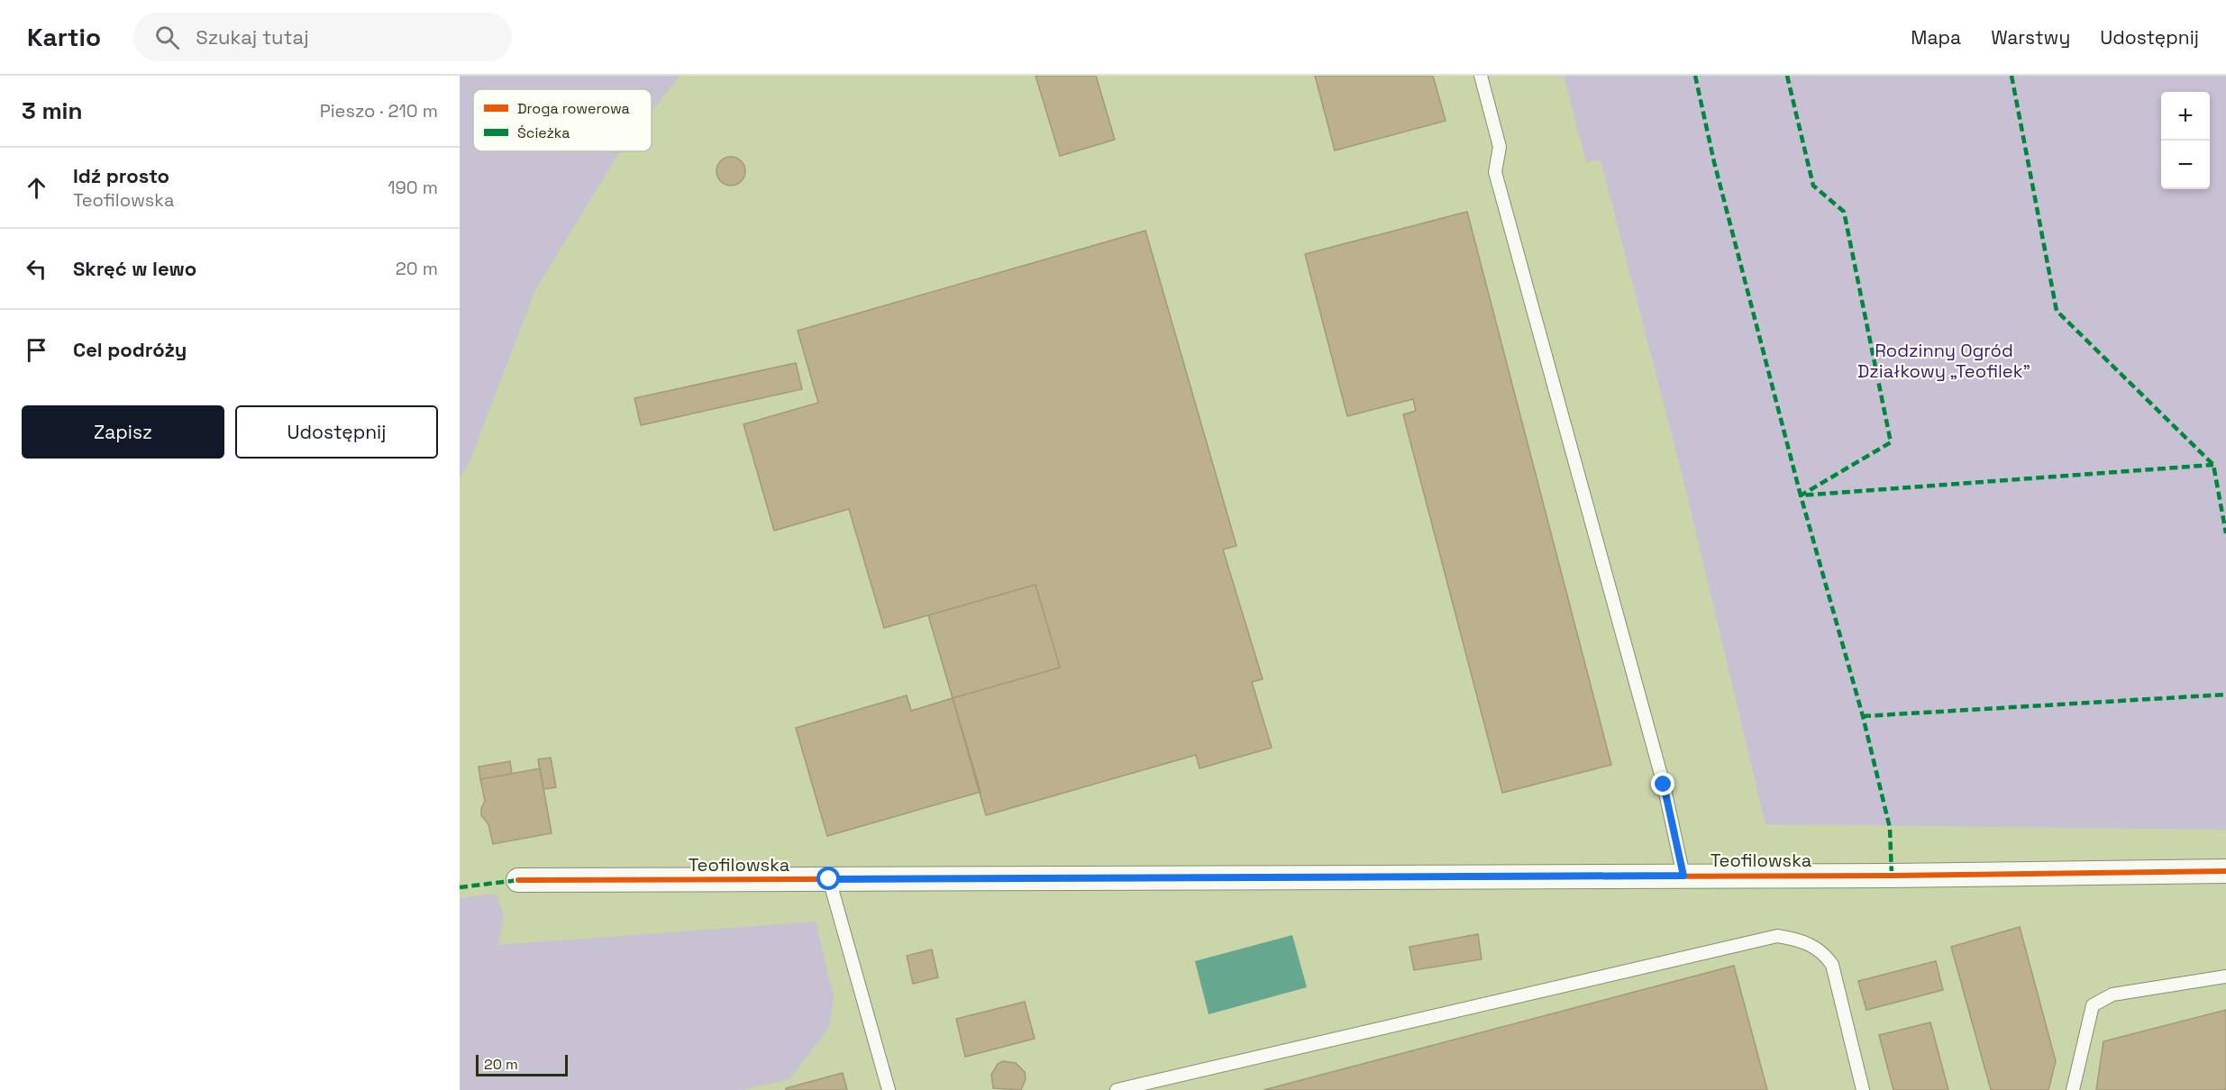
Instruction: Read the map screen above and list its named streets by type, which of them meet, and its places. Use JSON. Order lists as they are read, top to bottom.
{
  "streets": {
    "street": ["Teofilowska"]
  },
  "parks": ["Rodzinny Ogród Działkowy „Teofilek”"],
  "legend": ["Droga rowerowa", "Ścieżka"],
  "scale_bar": "20 m",
  "page": {
    "header": "Kartio",
    "search": "Szukaj tutaj",
    "nav": ["Mapa", "Warstwy", "Udostępnij"],
    "heading": ["3 min", "Pieszo · 210 m"],
    "map_buttons": ["+", "−"],
    "list": [
      ["Idź prosto", "Teofilowska", "190 m"],
      ["Skręć w lewo", "20 m"],
      "Cel podróży"
    ],
    "buttons": ["Zapisz", "Udostępnij"],
    "scale": "20 m"
  }
}
